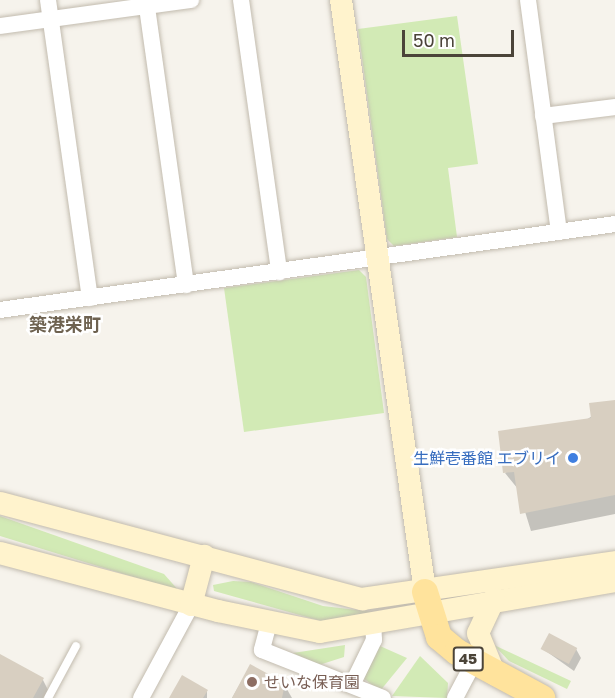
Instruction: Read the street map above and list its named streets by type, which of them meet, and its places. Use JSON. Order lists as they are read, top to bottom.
{
  "streets": {
    "main road": ["45"]
  },
  "districts": ["築港栄町"],
  "places": ["生鮮壱番館 エブリイ", "せいな保育園"],
  "scale_bar": "50 m"
}
